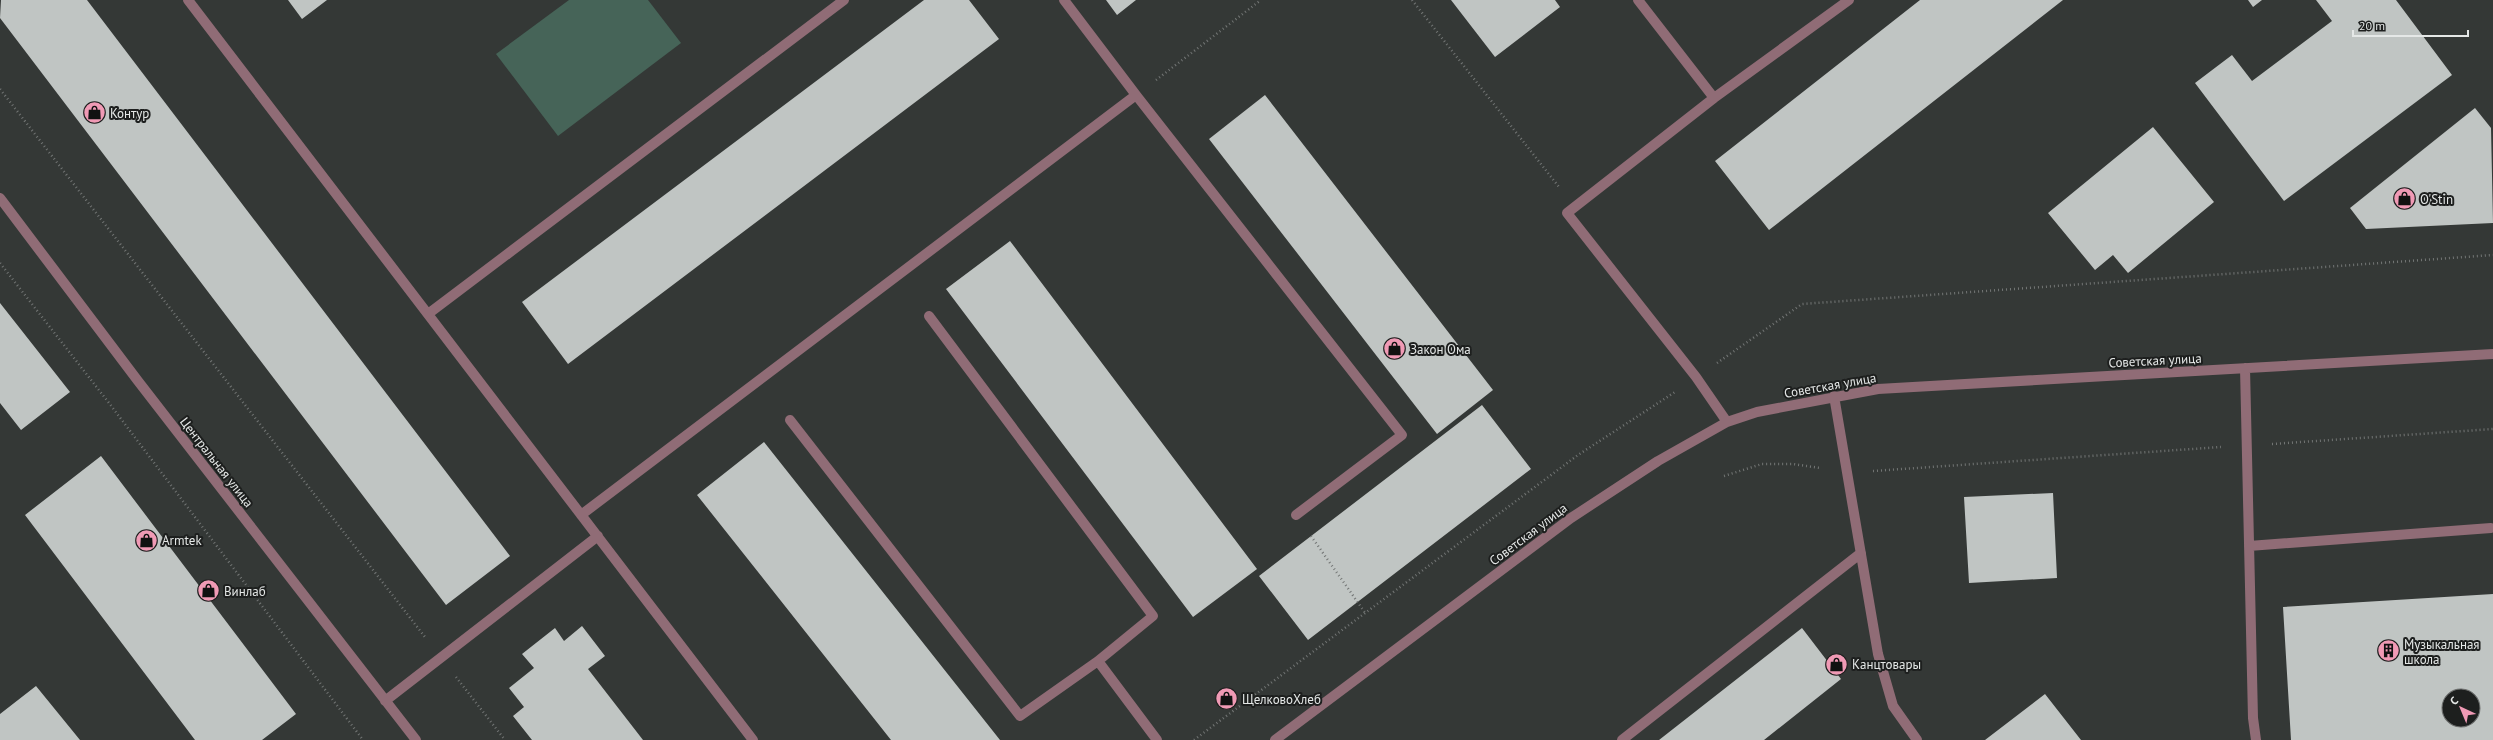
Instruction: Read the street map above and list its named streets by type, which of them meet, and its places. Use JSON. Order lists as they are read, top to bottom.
{
  "streets": {
    "street": ["Советская улица", "Центральная улица"]
  },
  "places": {
    "shop": [
      "Контур",
      "O'Stin",
      "Закон Ома",
      "Armtek",
      "Винлаб",
      "Канцтовары",
      "ЩелковоХлеб"
    ],
    "building": ["Музыкальная школа"]
  },
  "scale_bar": "20 m",
  "north": "top left"
}
